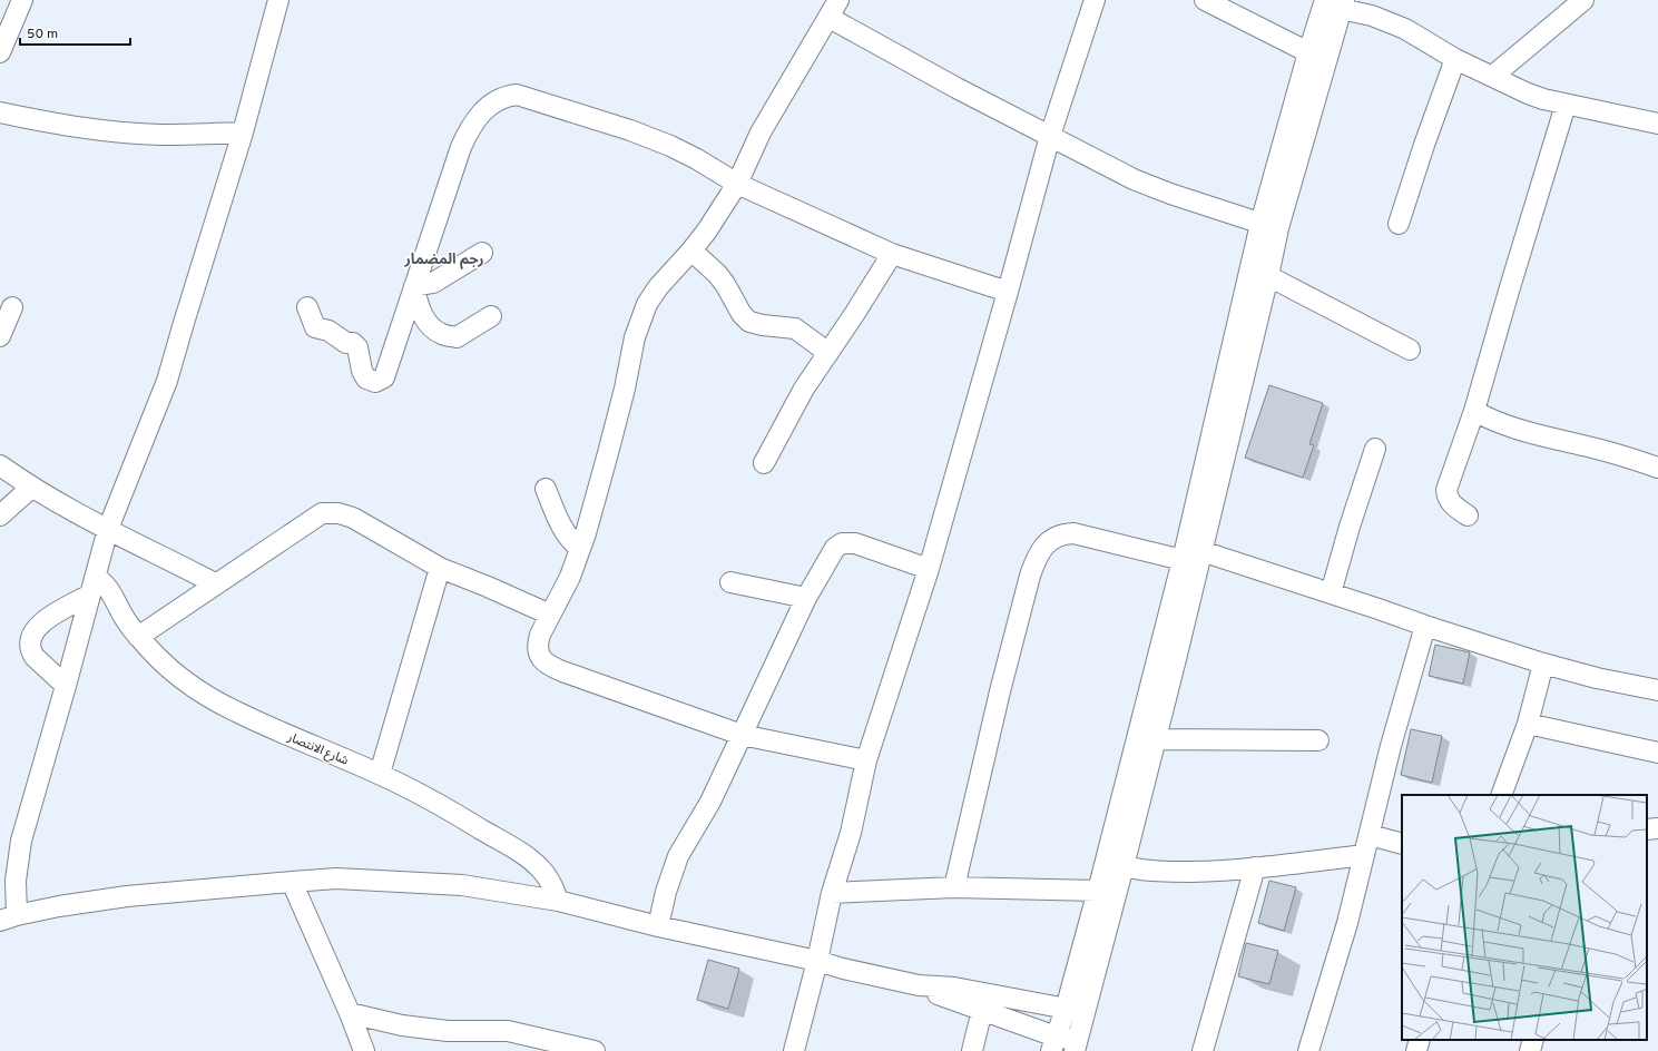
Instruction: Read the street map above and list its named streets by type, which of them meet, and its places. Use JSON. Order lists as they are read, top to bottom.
{
  "streets": {
    "street": ["شارع الانتصار"]
  },
  "districts": ["رجم المضمار"],
  "scale_bar": "50 m"
}
